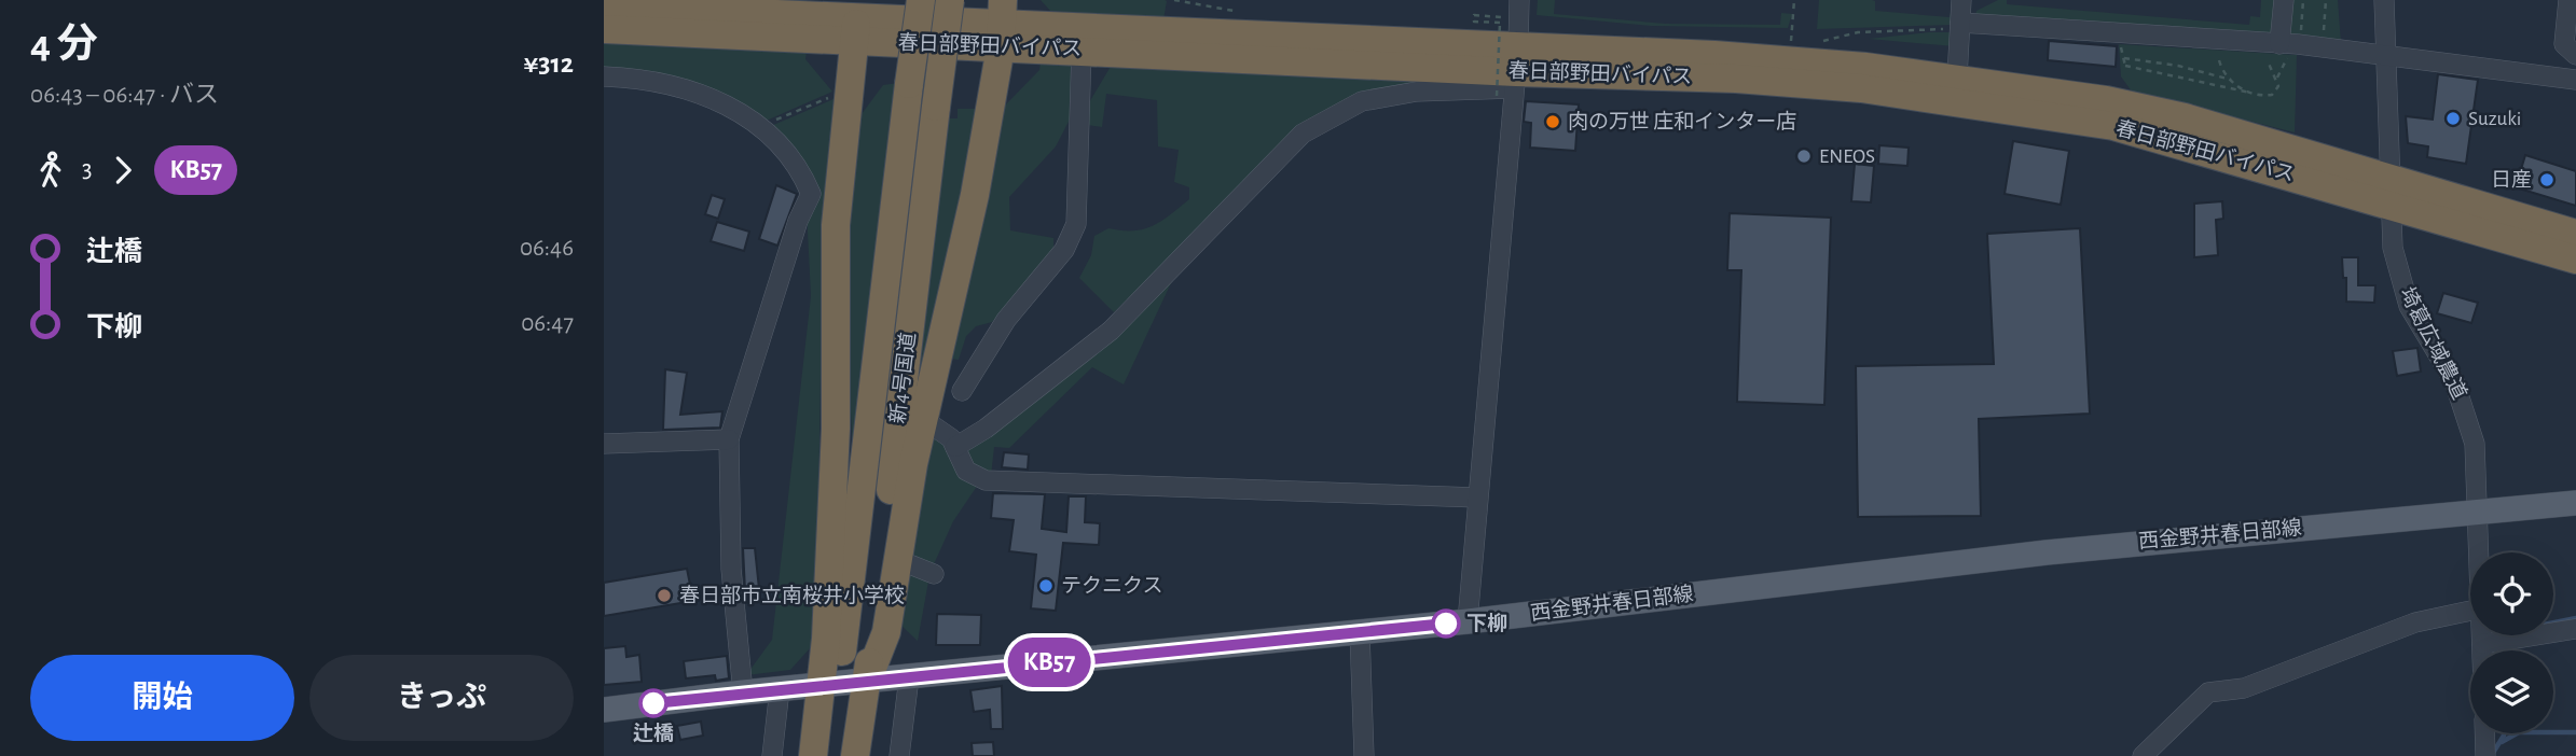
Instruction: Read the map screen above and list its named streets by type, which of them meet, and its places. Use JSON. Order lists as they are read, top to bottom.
{
  "streets": {
    "highway": ["春日部野田バイパス", "新4号国道"],
    "main road": ["西金野井春日部線"],
    "street": ["埼葛広域農道"]
  },
  "crossings": [
    ["春日部野田バイパス", "埼葛広域農道"],
    ["埼葛広域農道", "西金野井春日部線"],
    ["新4号国道", "西金野井春日部線"]
  ],
  "places": [
    "Suzuki",
    "肉の万世 庄和インター店",
    "ENEOS",
    "日産",
    "テクニクス",
    "春日部市立南桜井小学校",
    "下柳",
    "辻橋"
  ],
  "lines": ["bus line KB57"],
  "page": {
    "heading": ["4 分", "06:43 – 06:47 · バス", "¥312"],
    "on_map": "KB57",
    "legs": ["3", "KB57"],
    "list": [
      {
        "name": "辻橋",
        "value": "06:46"
      },
      {
        "name": "下柳",
        "value": "06:47"
      }
    ],
    "buttons": ["開始", "きっぷ"]
  }
}
